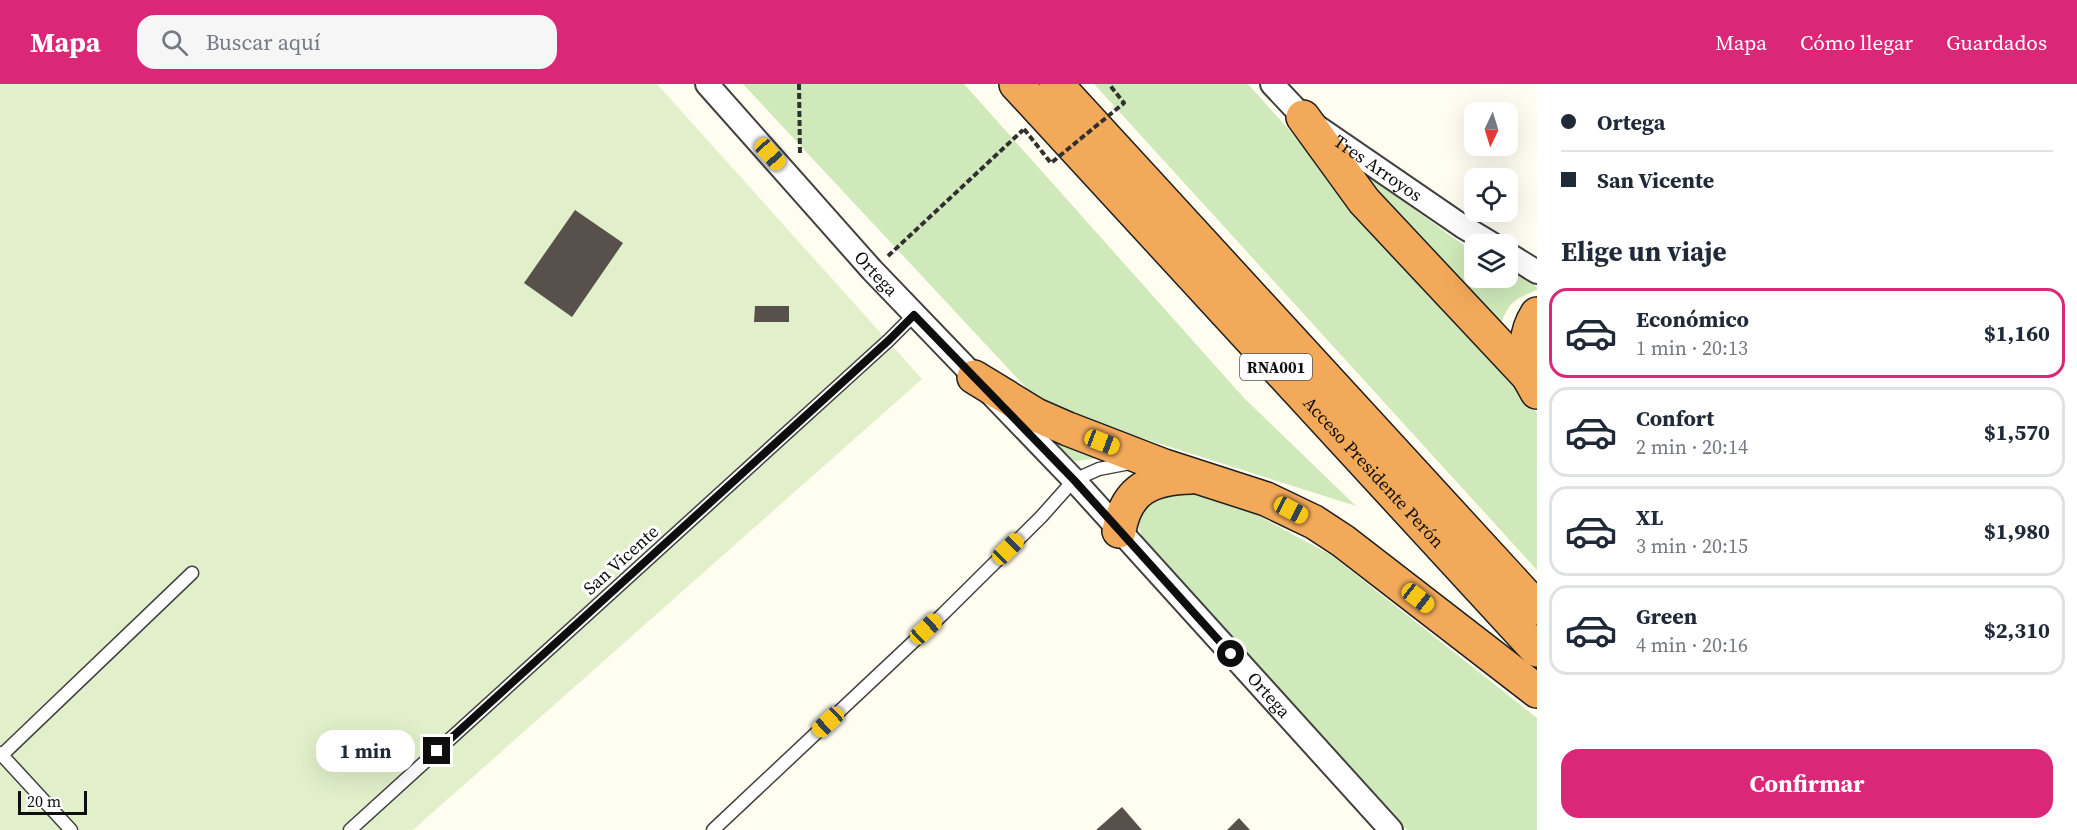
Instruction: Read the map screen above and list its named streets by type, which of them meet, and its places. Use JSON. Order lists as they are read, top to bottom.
{
  "streets": {
    "highway": ["RNA001", "Acceso Presidente Perón"],
    "street": ["Tres Arroyos", "Ortega"],
    "lane": ["San Vicente"]
  },
  "crossings": [
    ["Ortega", "San Vicente"]
  ],
  "scale_bar": "20 m",
  "north": "bottom",
  "page": {
    "header": "Mapa",
    "search": "Buscar aquí",
    "nav": ["Mapa", "Cómo llegar", "Guardados"],
    "banner": ["Ortega", "San Vicente"],
    "heading": "Elige un viaje",
    "list": [
      {
        "name": "Económico",
        "note": "1 min · 20:13",
        "value": "$1,160"
      },
      {
        "name": "Confort",
        "note": "2 min · 20:14",
        "value": "$1,570"
      },
      {
        "name": "XL",
        "note": "3 min · 20:15",
        "value": "$1,980"
      },
      {
        "name": "Green",
        "note": "4 min · 20:16",
        "value": "$2,310"
      }
    ],
    "bubble": "1 min",
    "buttons": "Confirmar",
    "scale": "20 m"
  }
}
